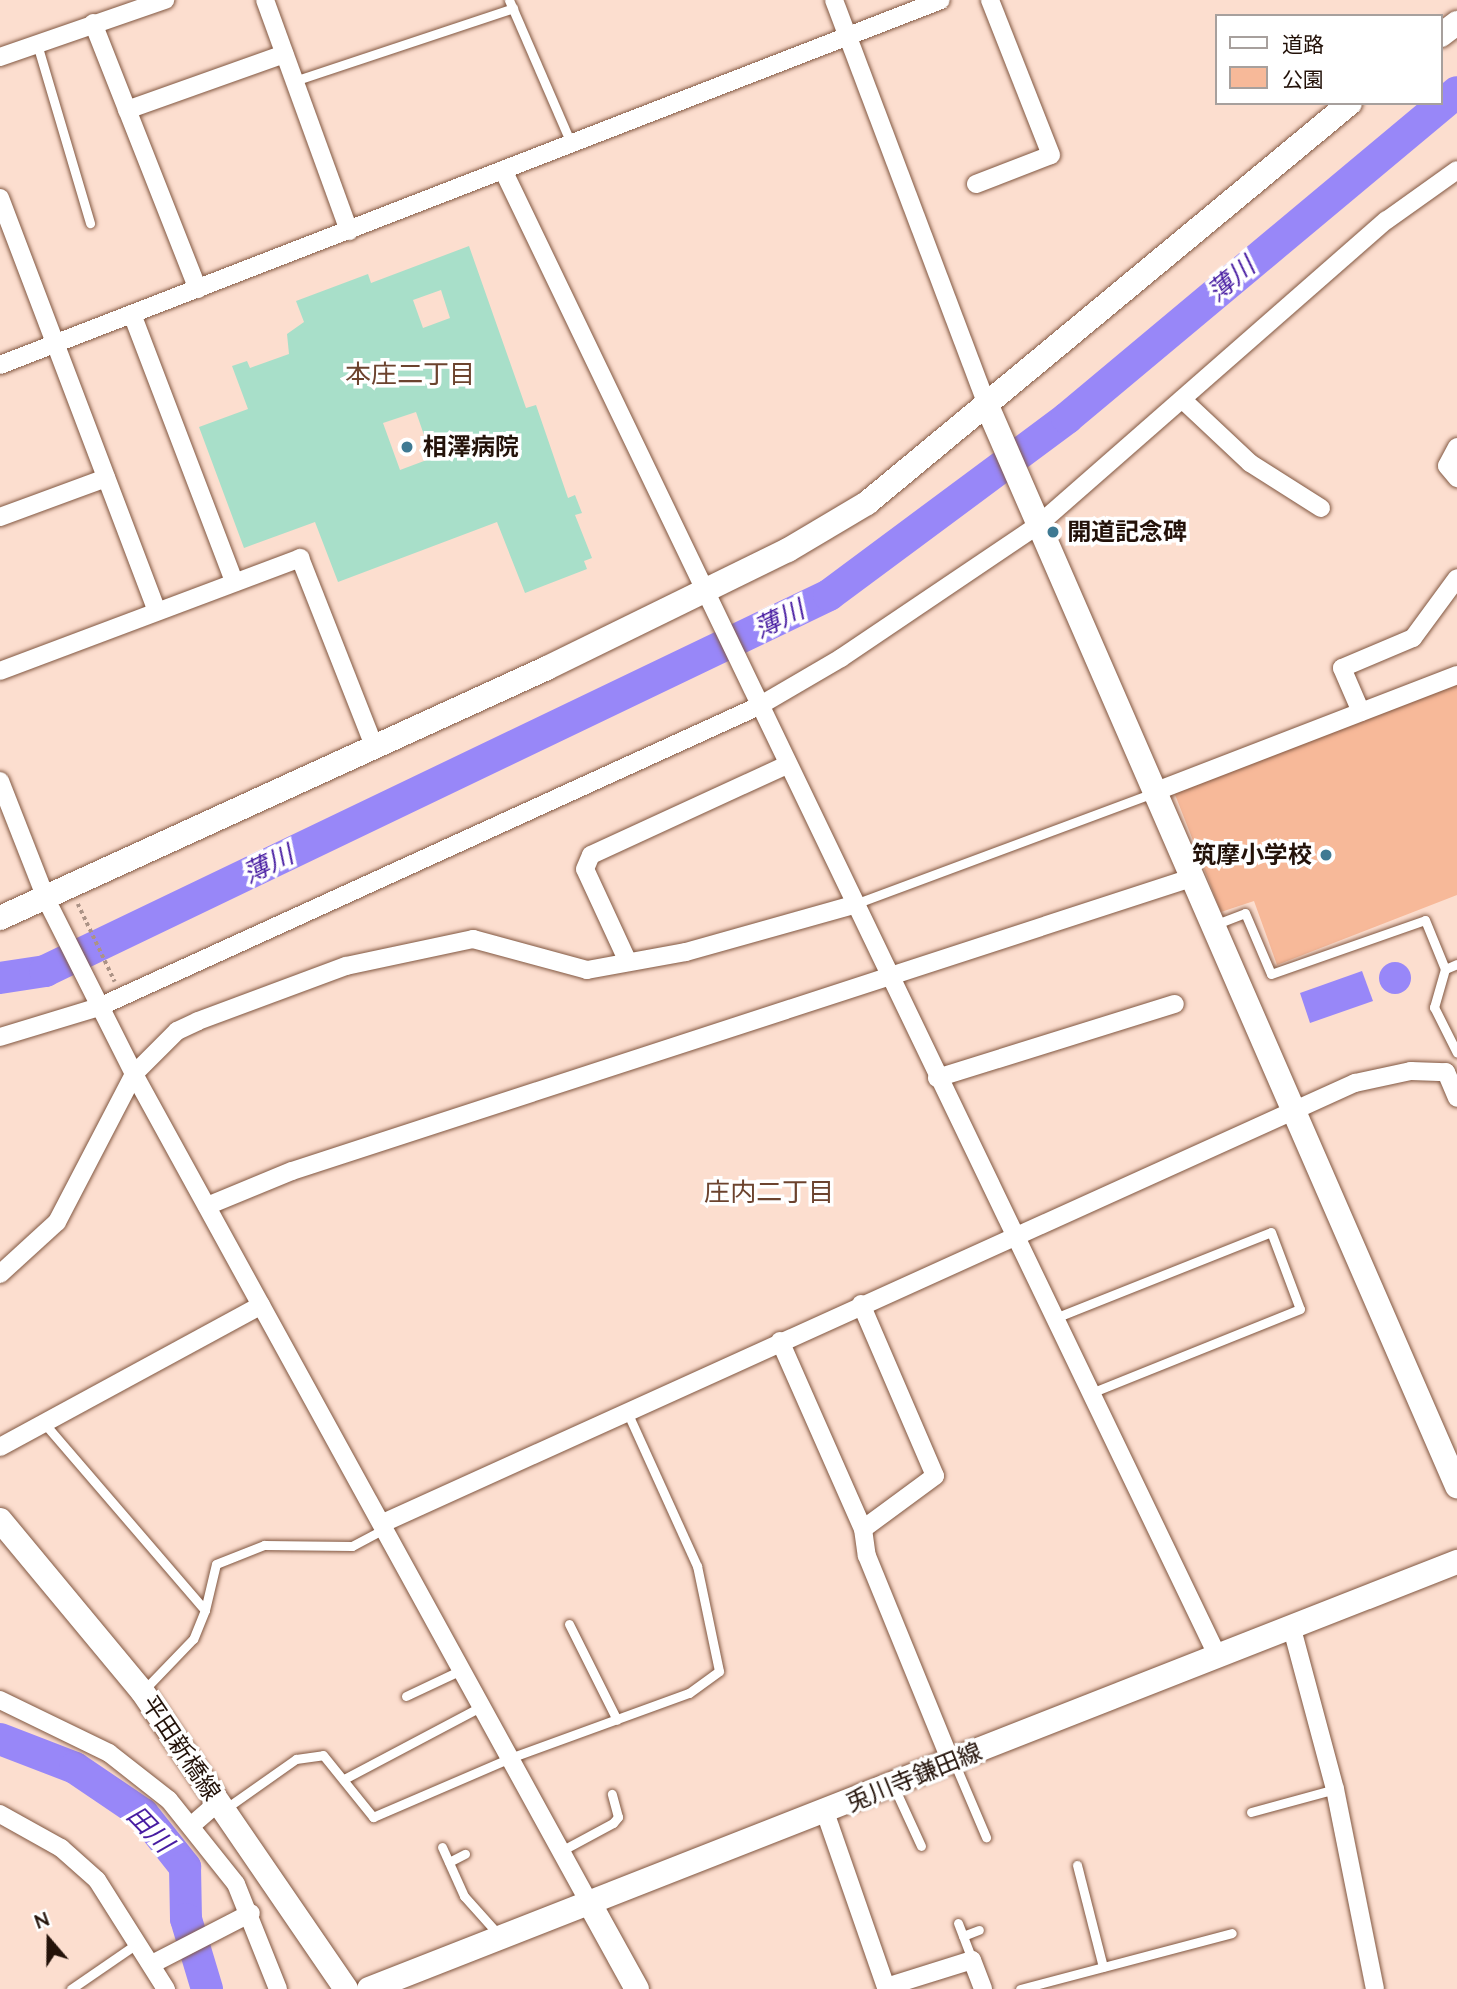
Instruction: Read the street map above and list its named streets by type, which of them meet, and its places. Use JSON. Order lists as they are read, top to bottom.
{
  "streets": {
    "street": ["平田新橋線", "兎川寺鎌田線"]
  },
  "districts": ["本庄二丁目", "庄内二丁目"],
  "water": ["薄川", "田川"],
  "places": ["相澤病院", "開道記念碑", "筑摩小学校"],
  "legend": ["道路", "公園"],
  "north": "top"
}
